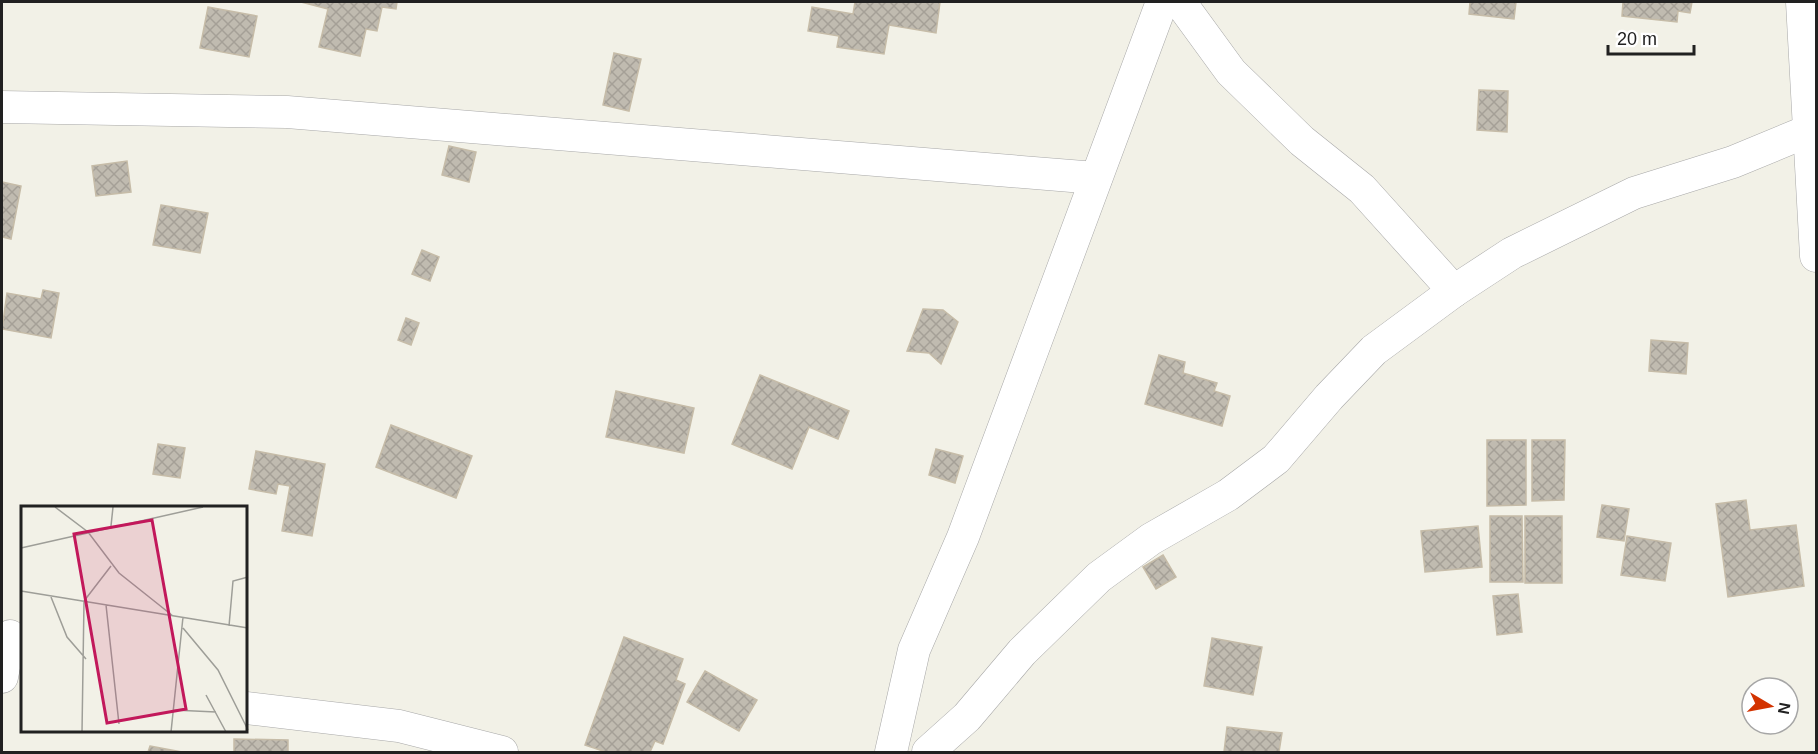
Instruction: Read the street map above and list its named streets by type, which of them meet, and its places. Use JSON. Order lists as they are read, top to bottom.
{
  "scale_bar": "20 m",
  "north": "right"
}
